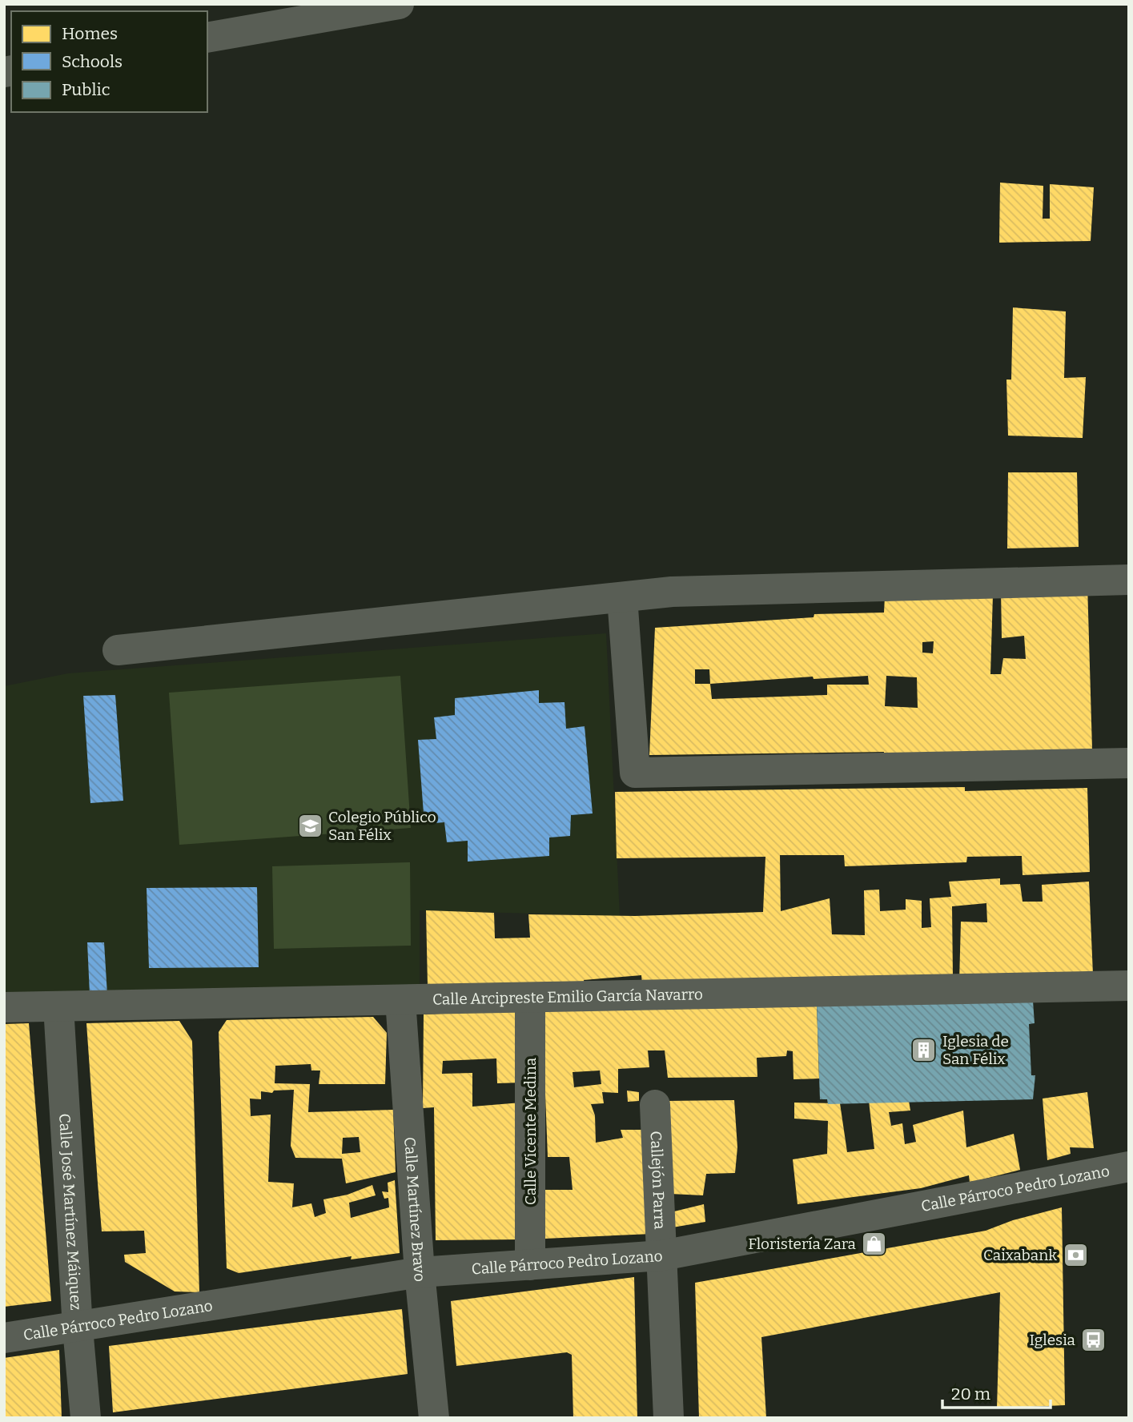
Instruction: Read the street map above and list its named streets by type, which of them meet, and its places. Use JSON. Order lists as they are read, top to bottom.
{
  "streets": {
    "street": [
      "Calle Arcipreste Emilio García Navarro",
      "Calle Vicente Medina",
      "Callejón Parra",
      "Calle Párroco Pedro Lozano",
      "Calle Martínez Bravo",
      "Calle José Martínez Máiquez"
    ]
  },
  "crossings": [
    ["Calle Arcipreste Emilio García Navarro", "Calle Vicente Medina"],
    ["Calle Arcipreste Emilio García Navarro", "Calle Martínez Bravo"],
    ["Calle Arcipreste Emilio García Navarro", "Calle José Martínez Máiquez"],
    ["Calle Vicente Medina", "Calle Párroco Pedro Lozano"],
    ["Callejón Parra", "Calle Párroco Pedro Lozano"],
    ["Calle Párroco Pedro Lozano", "Calle Martínez Bravo"],
    ["Calle Párroco Pedro Lozano", "Calle José Martínez Máiquez"]
  ],
  "places": {
    "school or university": ["Colegio Público San Félix"],
    "building": ["Iglesia de San Félix"],
    "shop": ["Floristería Zara"],
    "bank": ["Caixabank"],
    "bus stop": ["Iglesia"]
  },
  "legend": ["Homes", "Schools", "Public"],
  "scale_bar": "20 m"
}
